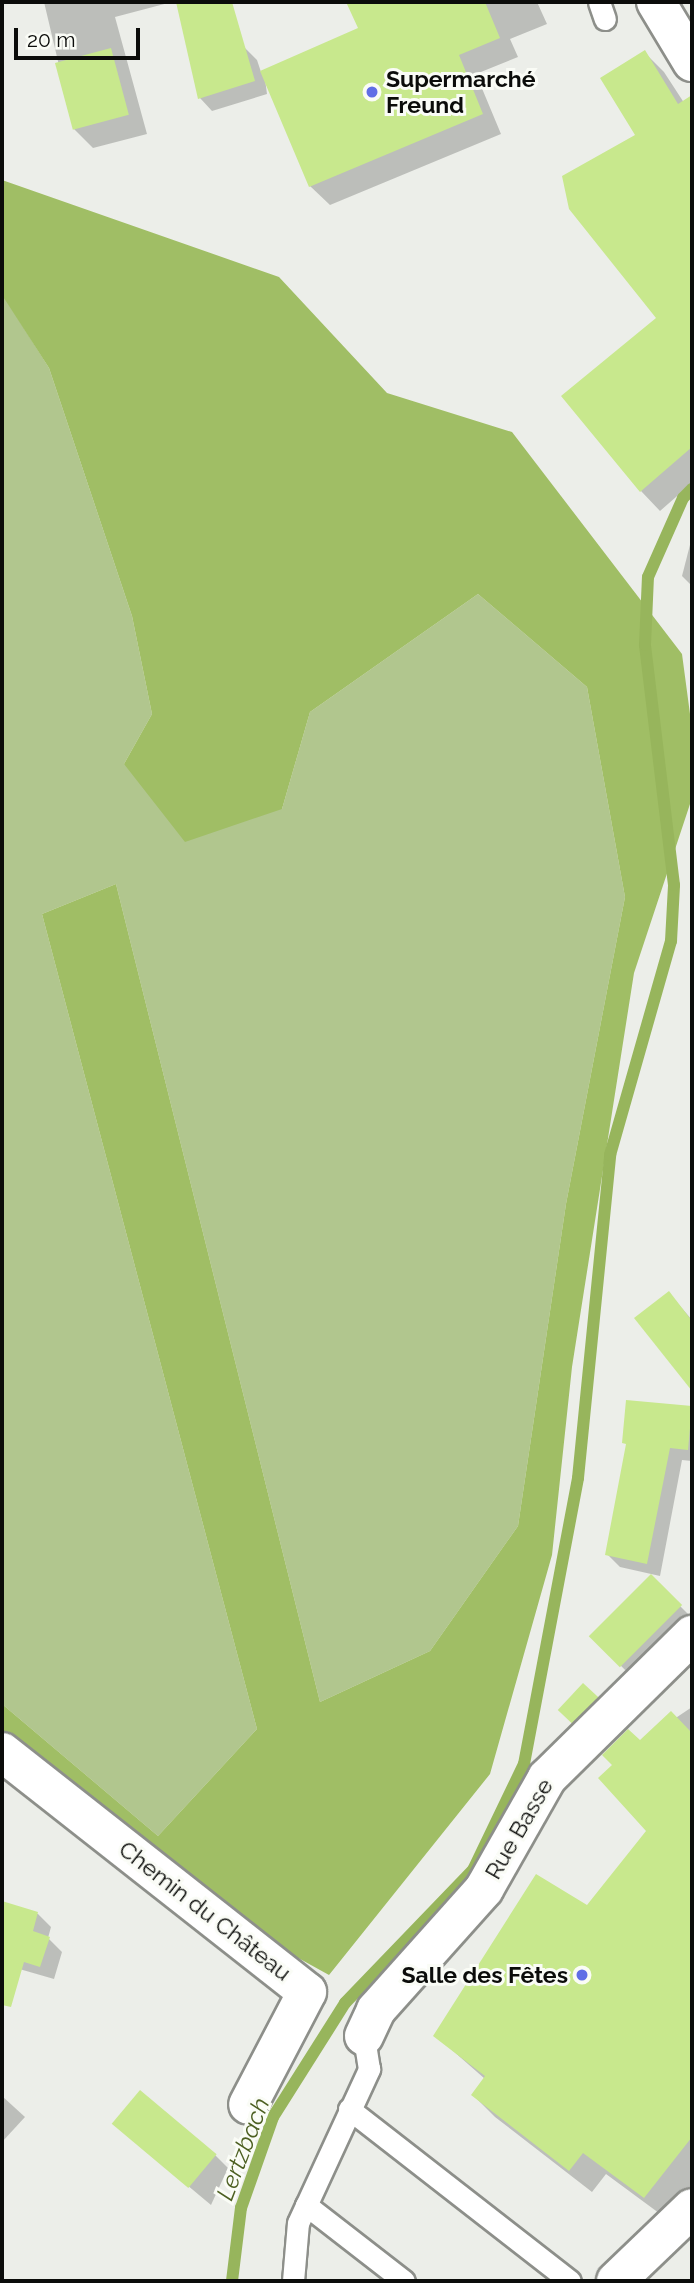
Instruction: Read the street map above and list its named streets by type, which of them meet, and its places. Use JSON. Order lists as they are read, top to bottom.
{
  "streets": {
    "street": ["Rue Basse", "Chemin du Château"]
  },
  "water": ["Lertzbach"],
  "places": ["Supermarché Freund", "Salle des Fêtes"],
  "scale_bar": "20 m"
}
